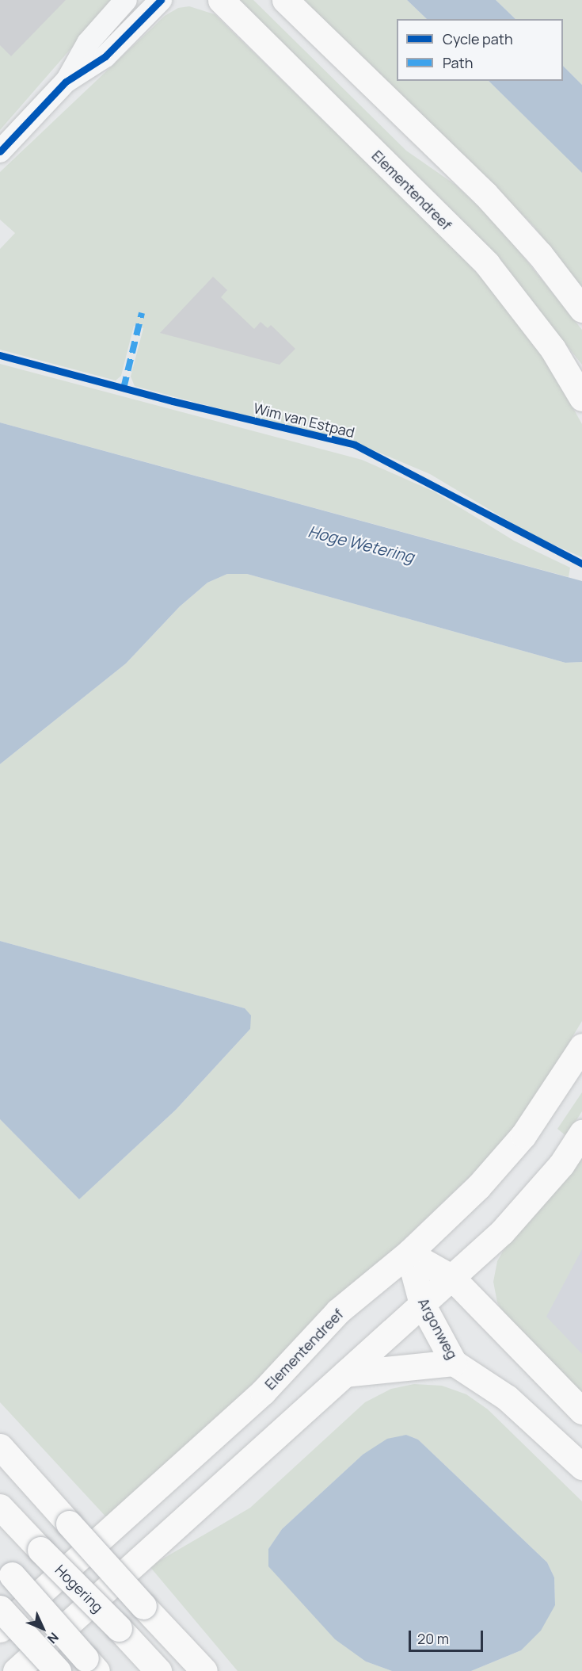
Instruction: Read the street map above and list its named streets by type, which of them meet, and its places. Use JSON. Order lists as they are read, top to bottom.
{
  "streets": {
    "main road": ["Elementendreef", "Argonweg", "Hogering"],
    "cycle path": ["Wim van Estpad"]
  },
  "crossings": [
    ["Elementendreef", "Argonweg"]
  ],
  "water": ["Hoge Wetering"],
  "legend": ["Cycle path", "Path"],
  "scale_bar": "20 m",
  "north": "bottom right"
}
